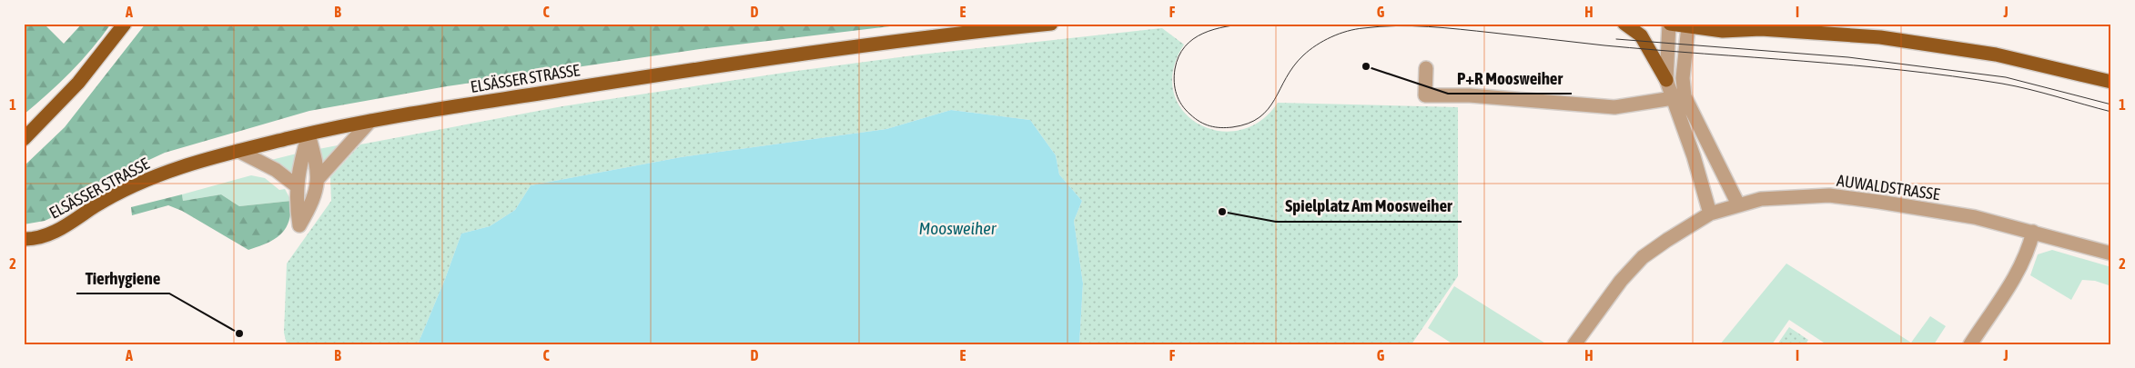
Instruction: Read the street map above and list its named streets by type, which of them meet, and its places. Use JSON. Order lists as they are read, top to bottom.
{
  "streets": {
    "main road": ["ELSÄSSER STRASSE"],
    "street": ["AUWALDSTRASSE"]
  },
  "water": ["Moosweiher"],
  "places": ["P+R Moosweiher", "Spielplatz Am Moosweiher", "Tierhygiene"],
  "grid": {
    "columns": [
      "A",
      "B",
      "C",
      "D",
      "E",
      "F",
      "G",
      "H",
      "I",
      "J"
    ],
    "rows": ["1", "2"]
  }
}
